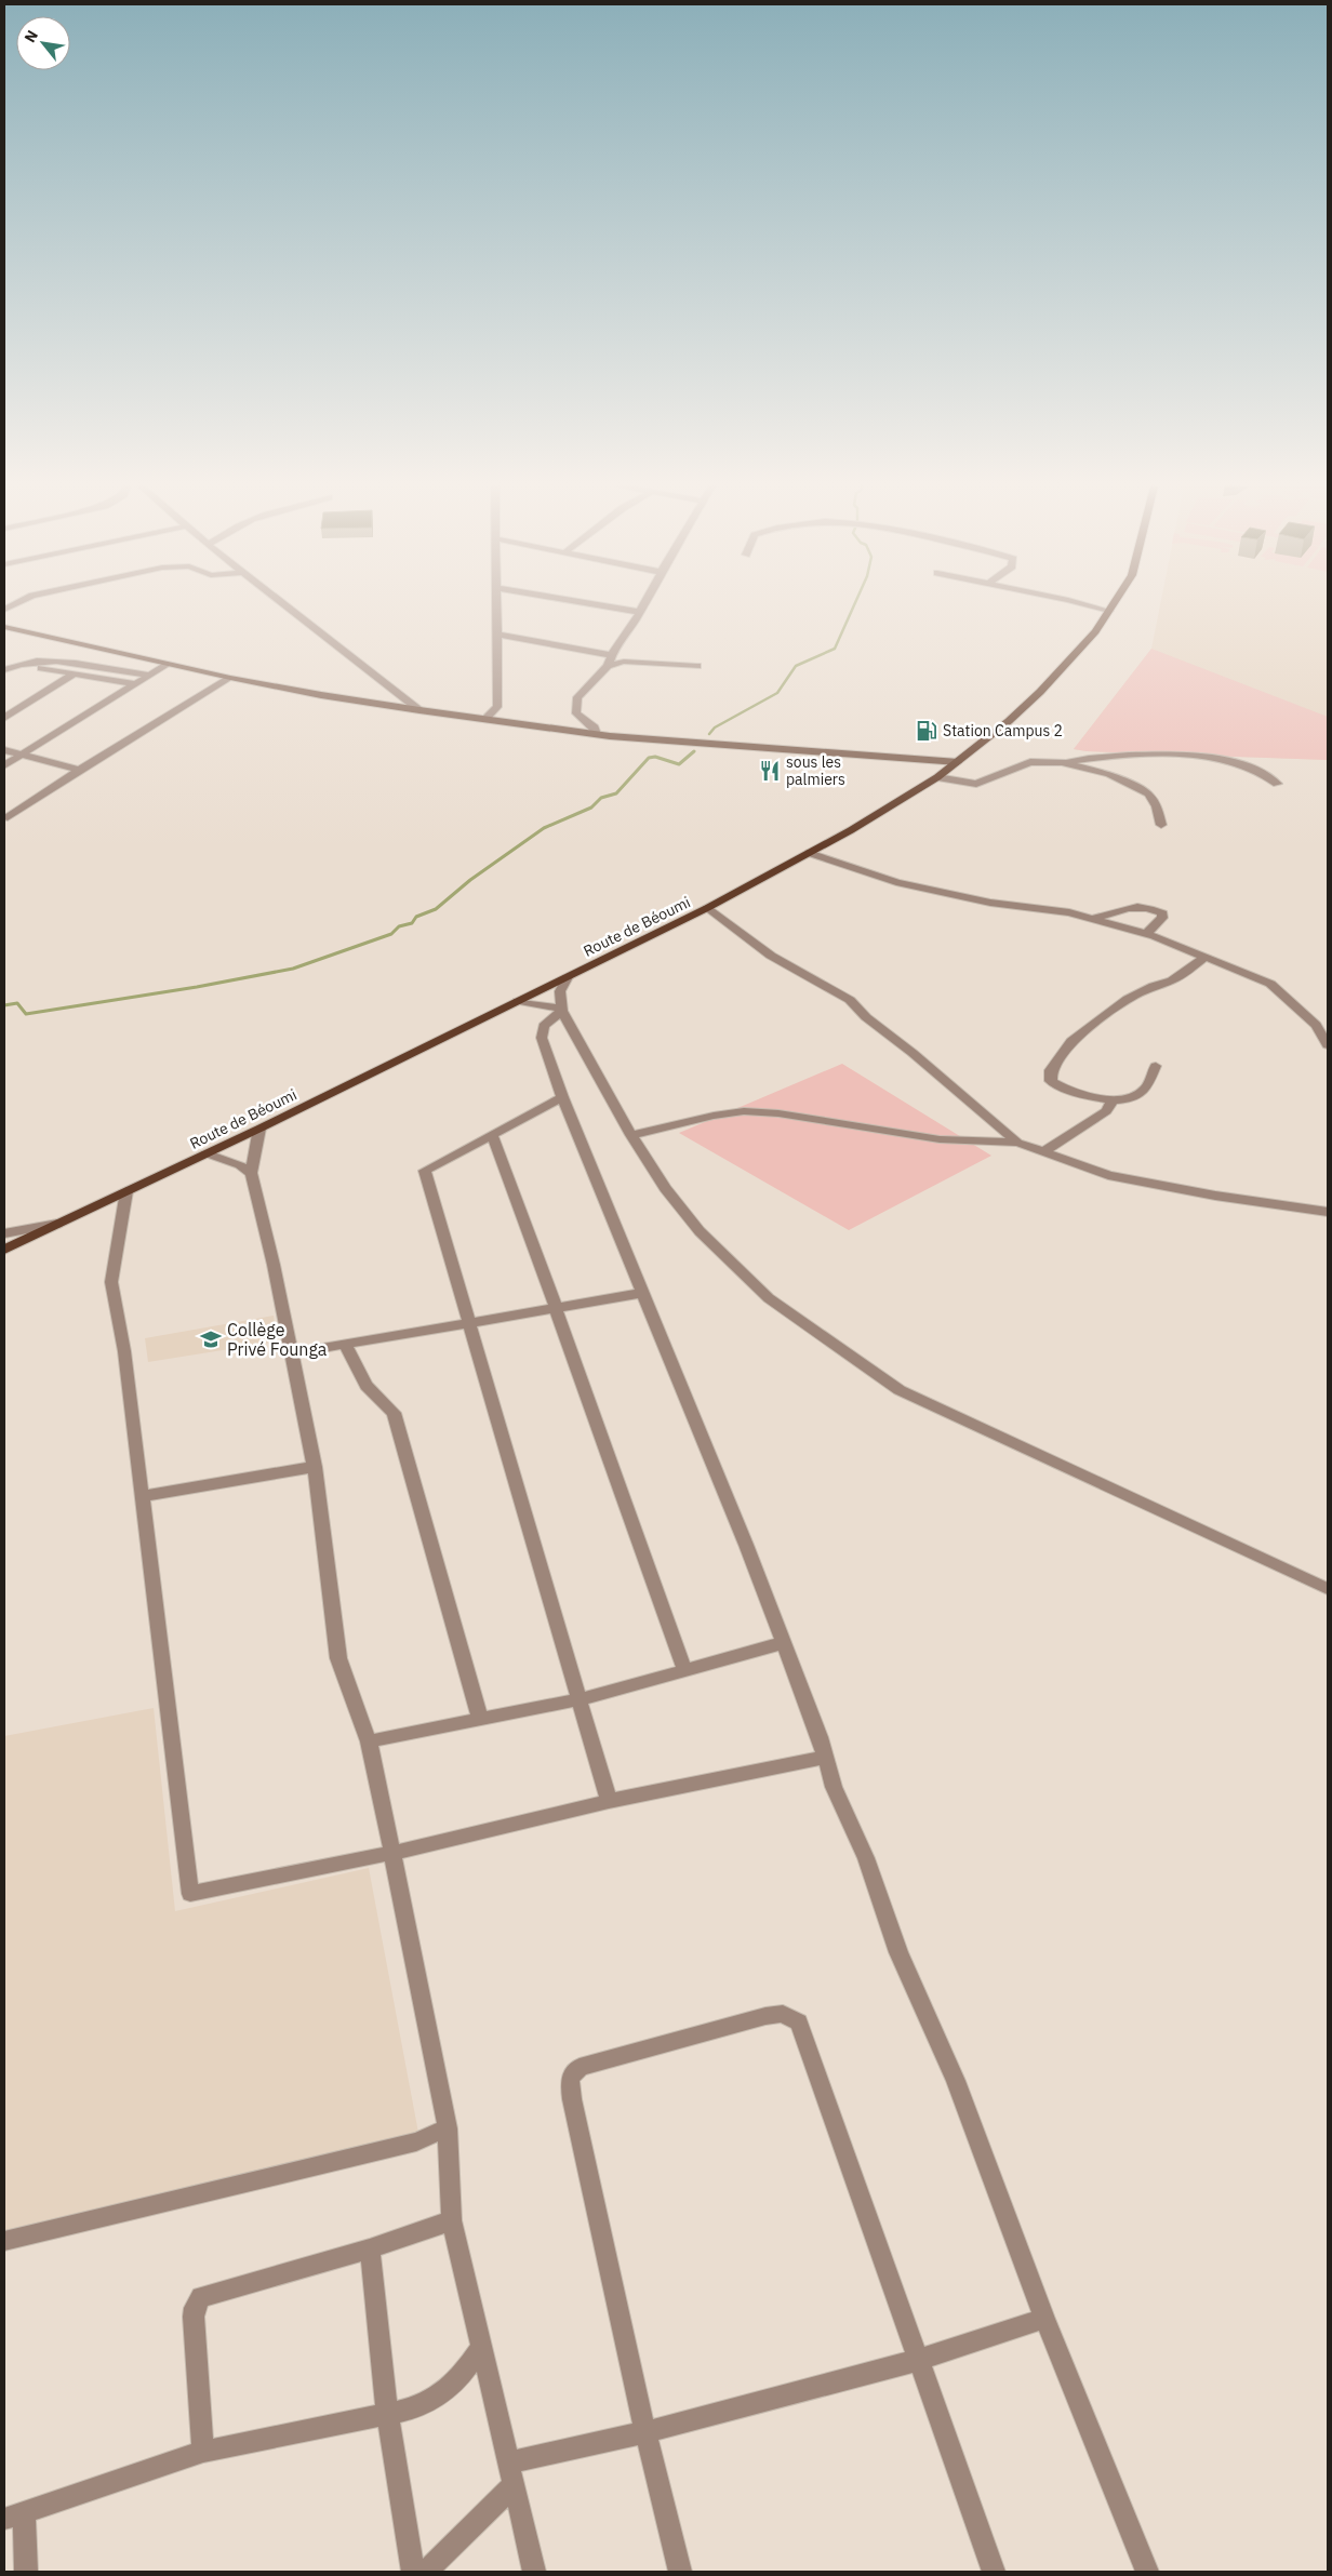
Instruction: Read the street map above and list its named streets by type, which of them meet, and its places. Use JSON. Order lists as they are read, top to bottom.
{
  "streets": {
    "main road": ["Route de Béoumi"]
  },
  "places": {
    "fuel station": ["Station Campus 2"],
    "restaurant": ["sous les palmiers"],
    "school or university": ["Collège Privé Founga"]
  },
  "north": "top left"
}
